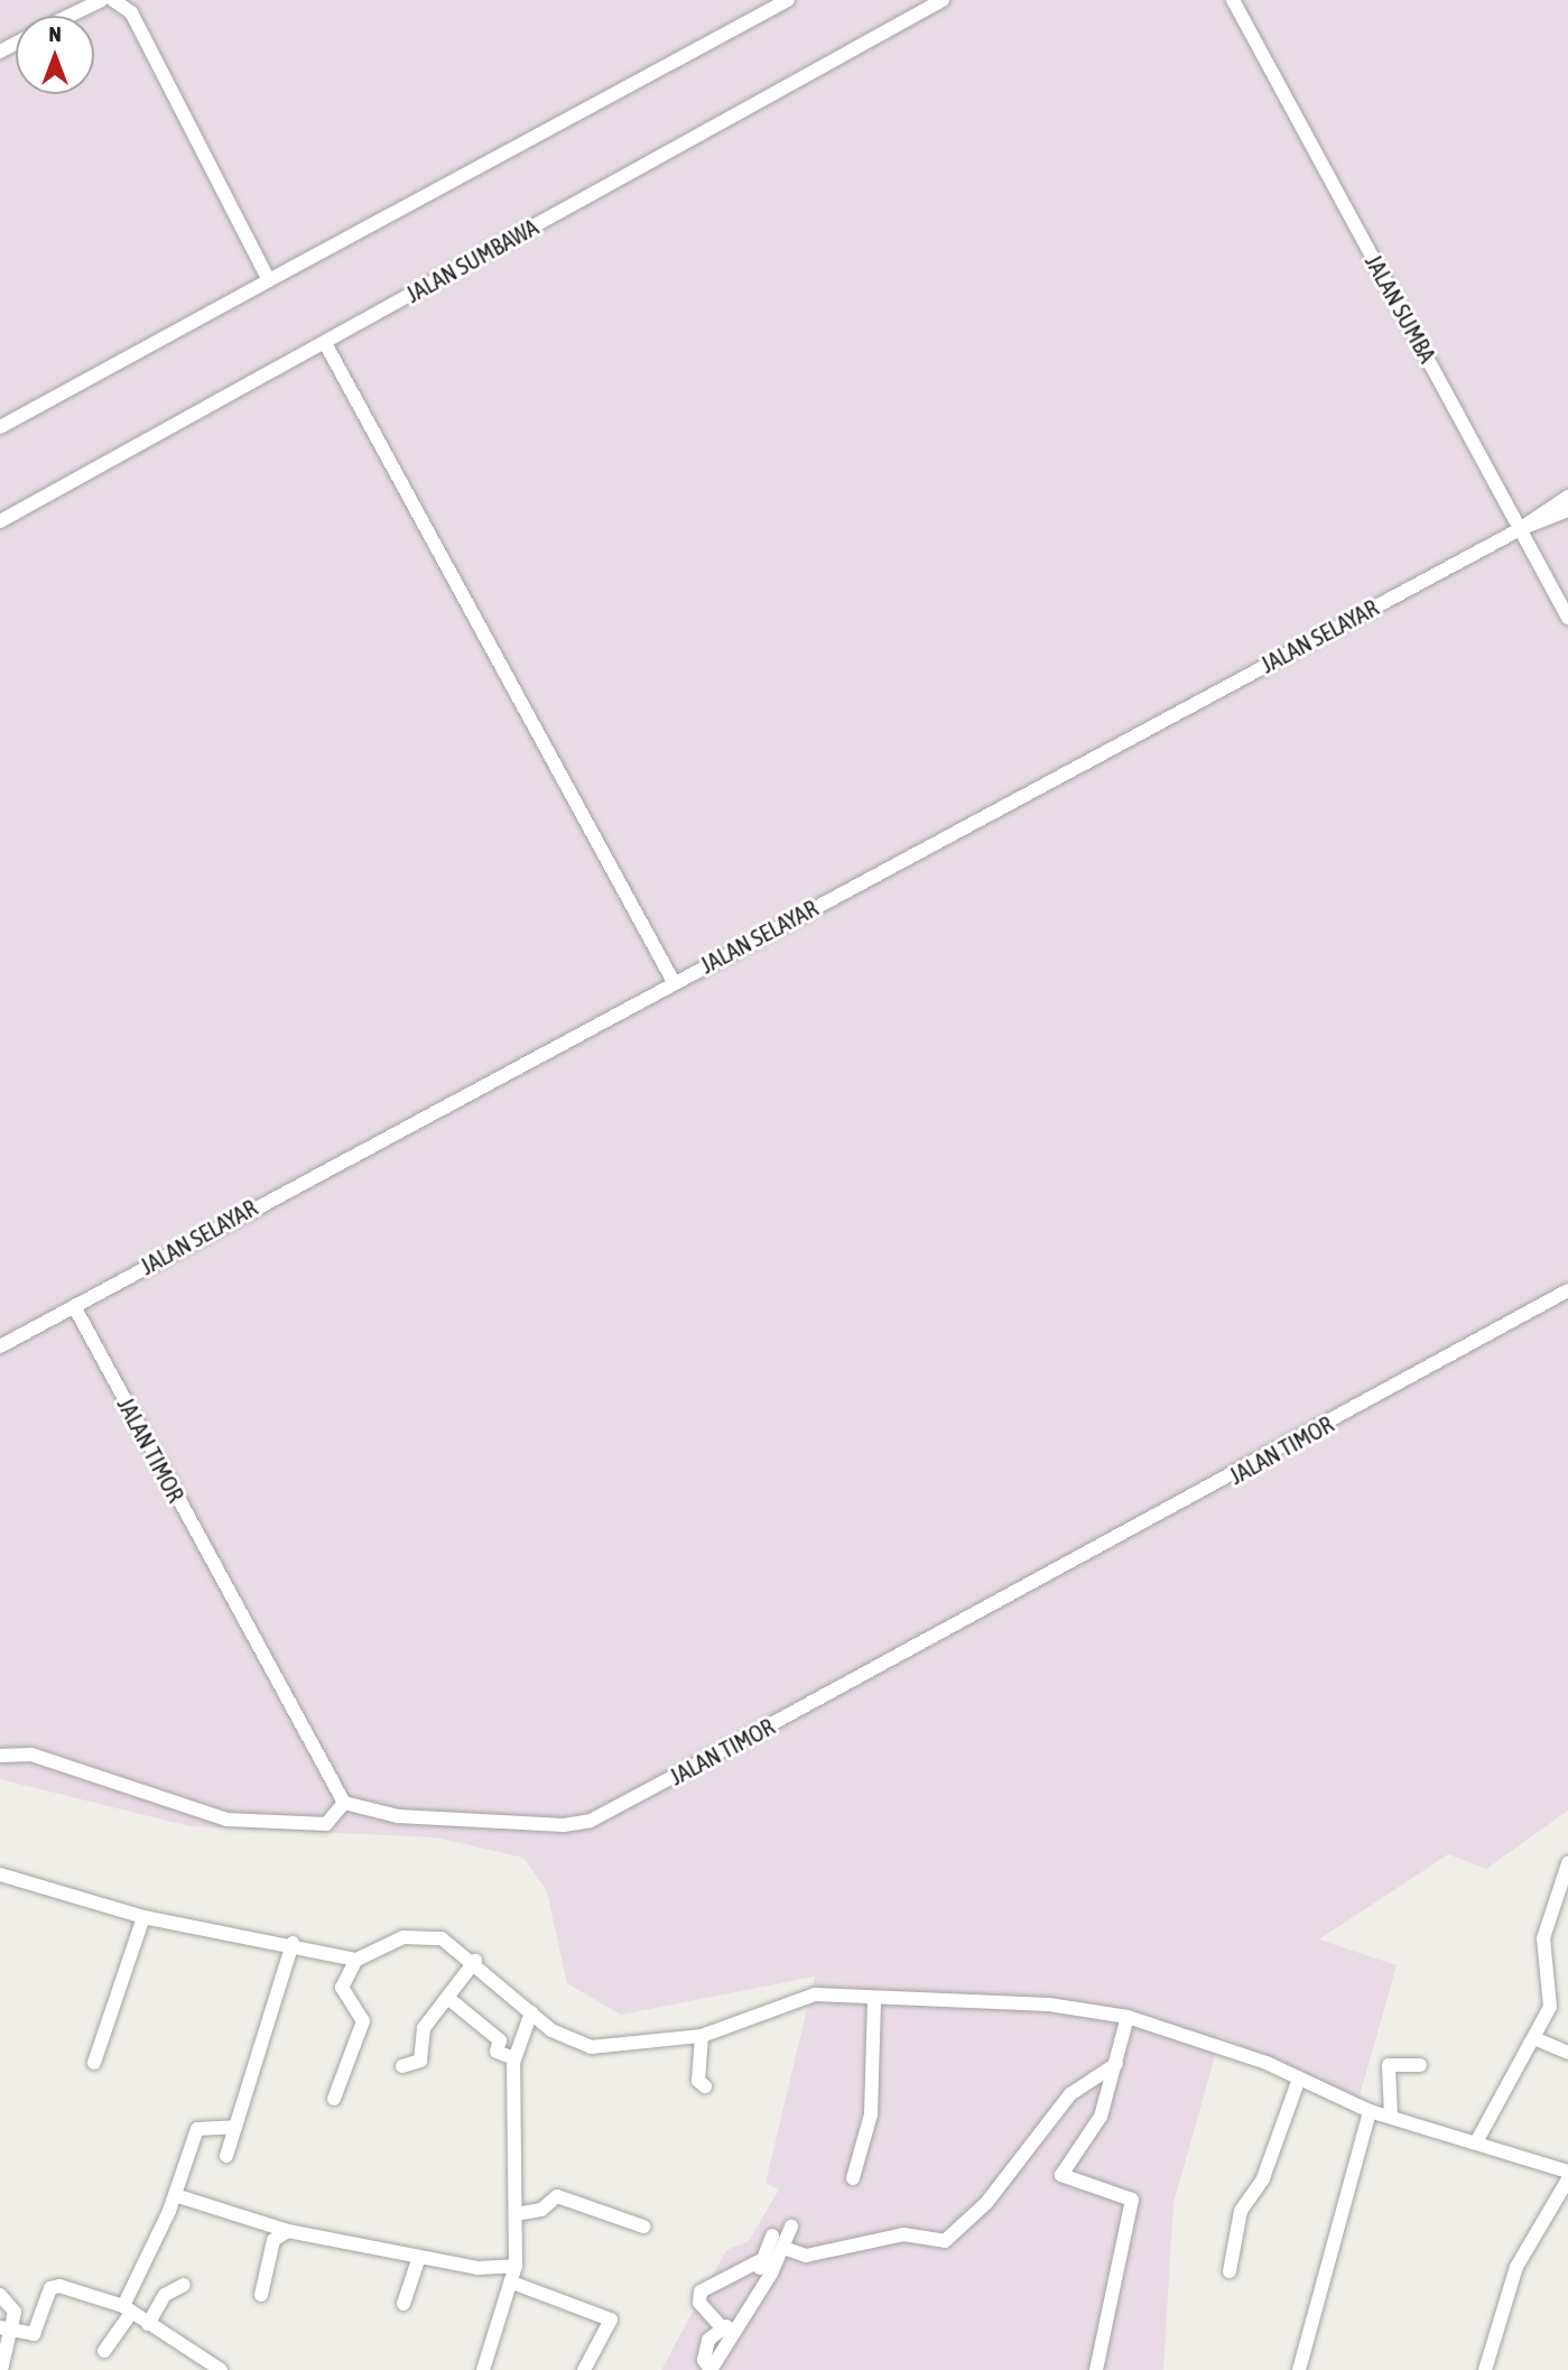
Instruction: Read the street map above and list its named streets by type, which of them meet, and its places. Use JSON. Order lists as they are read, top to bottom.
{
  "streets": {
    "street": [
      "JALAN SUMBAWA",
      "JALAN SUMBA",
      "JALAN SELAYAR",
      "JALAN TIMOR"
    ]
  },
  "crossings": [
    ["JALAN SUMBA", "JALAN SELAYAR"],
    ["JALAN SELAYAR", "JALAN TIMOR"]
  ],
  "north": "top"
}
